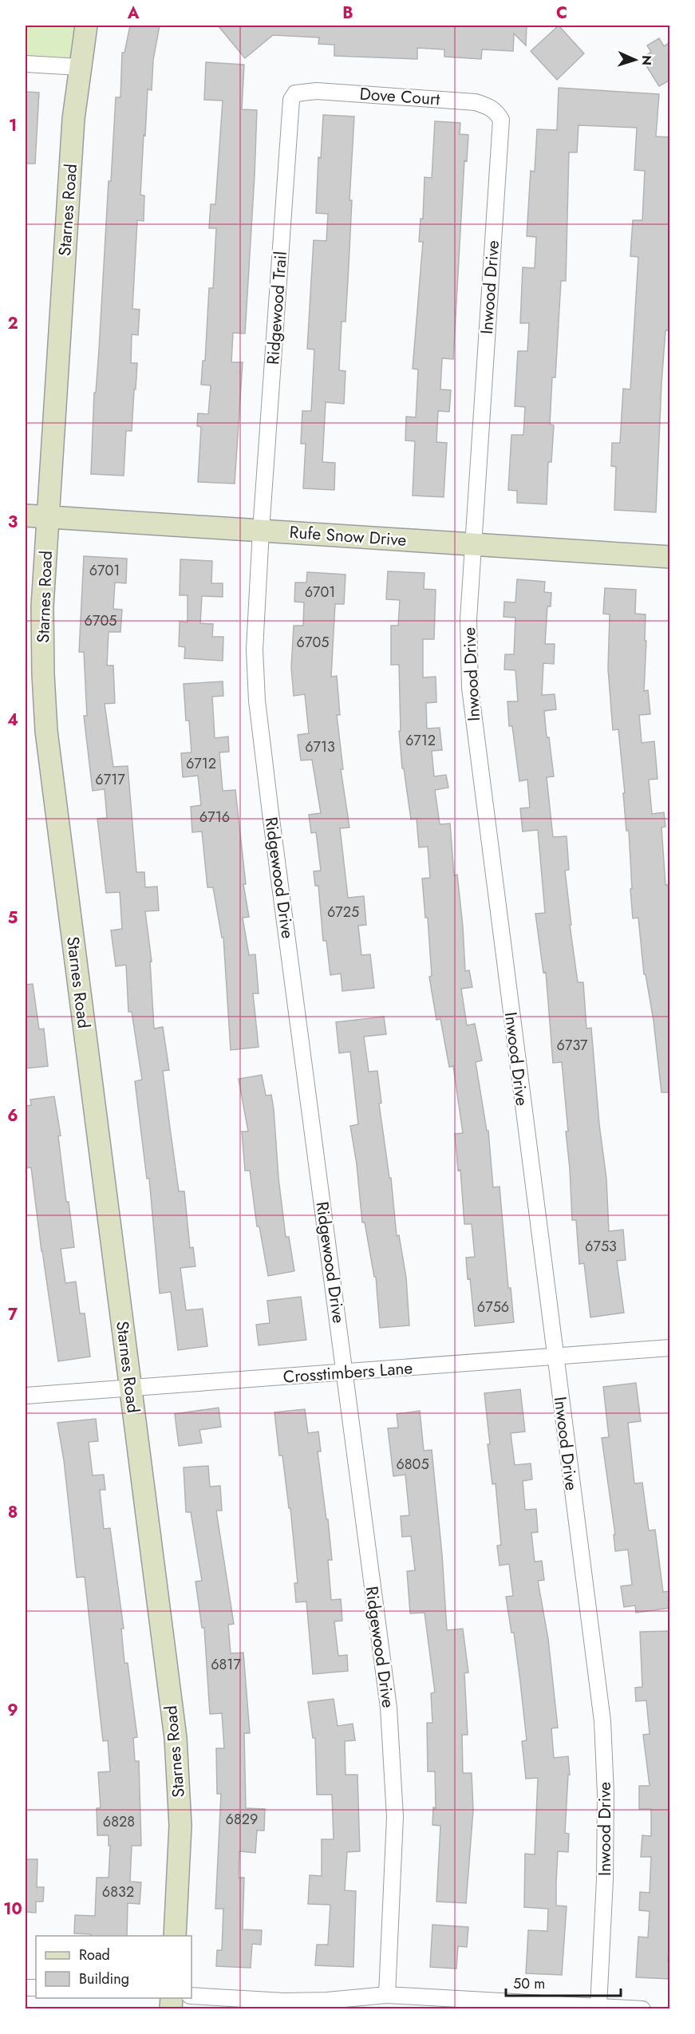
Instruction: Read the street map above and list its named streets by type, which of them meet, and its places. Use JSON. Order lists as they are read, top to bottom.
{
  "streets": {
    "main road": ["Starnes Road", "Rufe Snow Drive"],
    "street": [
      "Dove Court",
      "Inwood Drive",
      "Ridgewood Trail",
      "Ridgewood Drive",
      "Crosstimbers Lane"
    ]
  },
  "crossings": [
    ["Dove Court", "Inwood Drive"],
    ["Dove Court", "Ridgewood Trail"],
    ["Starnes Road", "Rufe Snow Drive"],
    ["Starnes Road", "Crosstimbers Lane"],
    ["Inwood Drive", "Rufe Snow Drive"],
    ["Inwood Drive", "Crosstimbers Lane"],
    ["Ridgewood Trail", "Rufe Snow Drive"],
    ["Ridgewood Trail", "Ridgewood Drive"],
    ["Rufe Snow Drive", "Ridgewood Drive"],
    ["Ridgewood Drive", "Crosstimbers Lane"]
  ],
  "house_numbers": [
    "6701",
    "6701",
    "6705",
    "6705",
    "6712",
    "6713",
    "6712",
    "6717",
    "6716",
    "6725",
    "6737",
    "6753",
    "6756",
    "6805",
    "6817",
    "6829",
    "6828",
    "6832"
  ],
  "legend": ["Road", "Building"],
  "scale_bar": "50 m",
  "north": "right",
  "grid": {
    "columns": ["A", "B", "C"],
    "rows": [
      "1",
      "2",
      "3",
      "4",
      "5",
      "6",
      "7",
      "8",
      "9",
      "10"
    ]
  }
}
